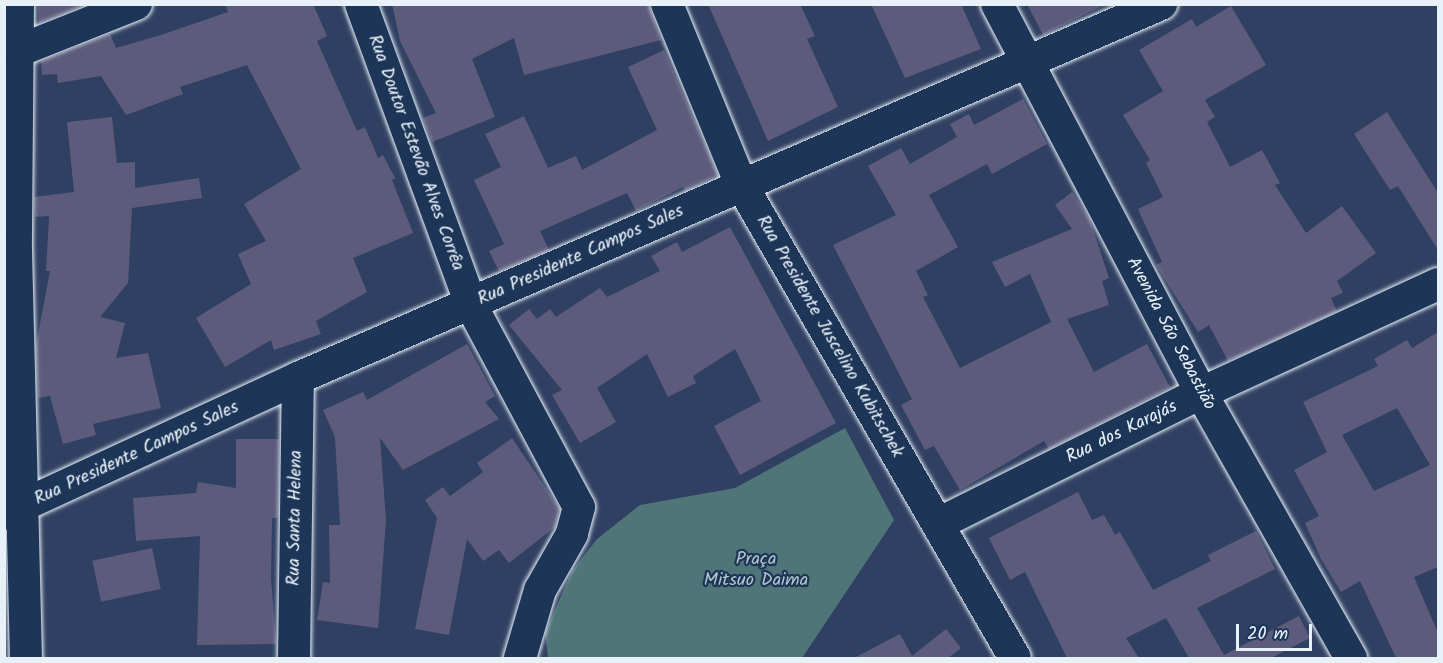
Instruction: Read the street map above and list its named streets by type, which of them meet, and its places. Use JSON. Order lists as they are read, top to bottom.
{
  "streets": {
    "street": [
      "Rua Doutor Estevão Alves Corrêa",
      "Rua Presidente Campos Sales",
      "Avenida São Sebastião",
      "Rua Presidente Juscelino Kubitschek",
      "Rua dos Karajás",
      "Rua Santa Helena"
    ]
  },
  "crossings": [
    ["Rua Doutor Estevão Alves Corrêa", "Rua Presidente Campos Sales"],
    ["Rua Presidente Campos Sales", "Avenida São Sebastião"],
    ["Rua Presidente Campos Sales", "Rua Presidente Juscelino Kubitschek"],
    ["Rua Presidente Campos Sales", "Rua Santa Helena"],
    ["Avenida São Sebastião", "Rua dos Karajás"],
    ["Rua Presidente Juscelino Kubitschek", "Rua dos Karajás"]
  ],
  "parks": ["Praça Mitsuo Daima"],
  "scale_bar": "20 m"
}
